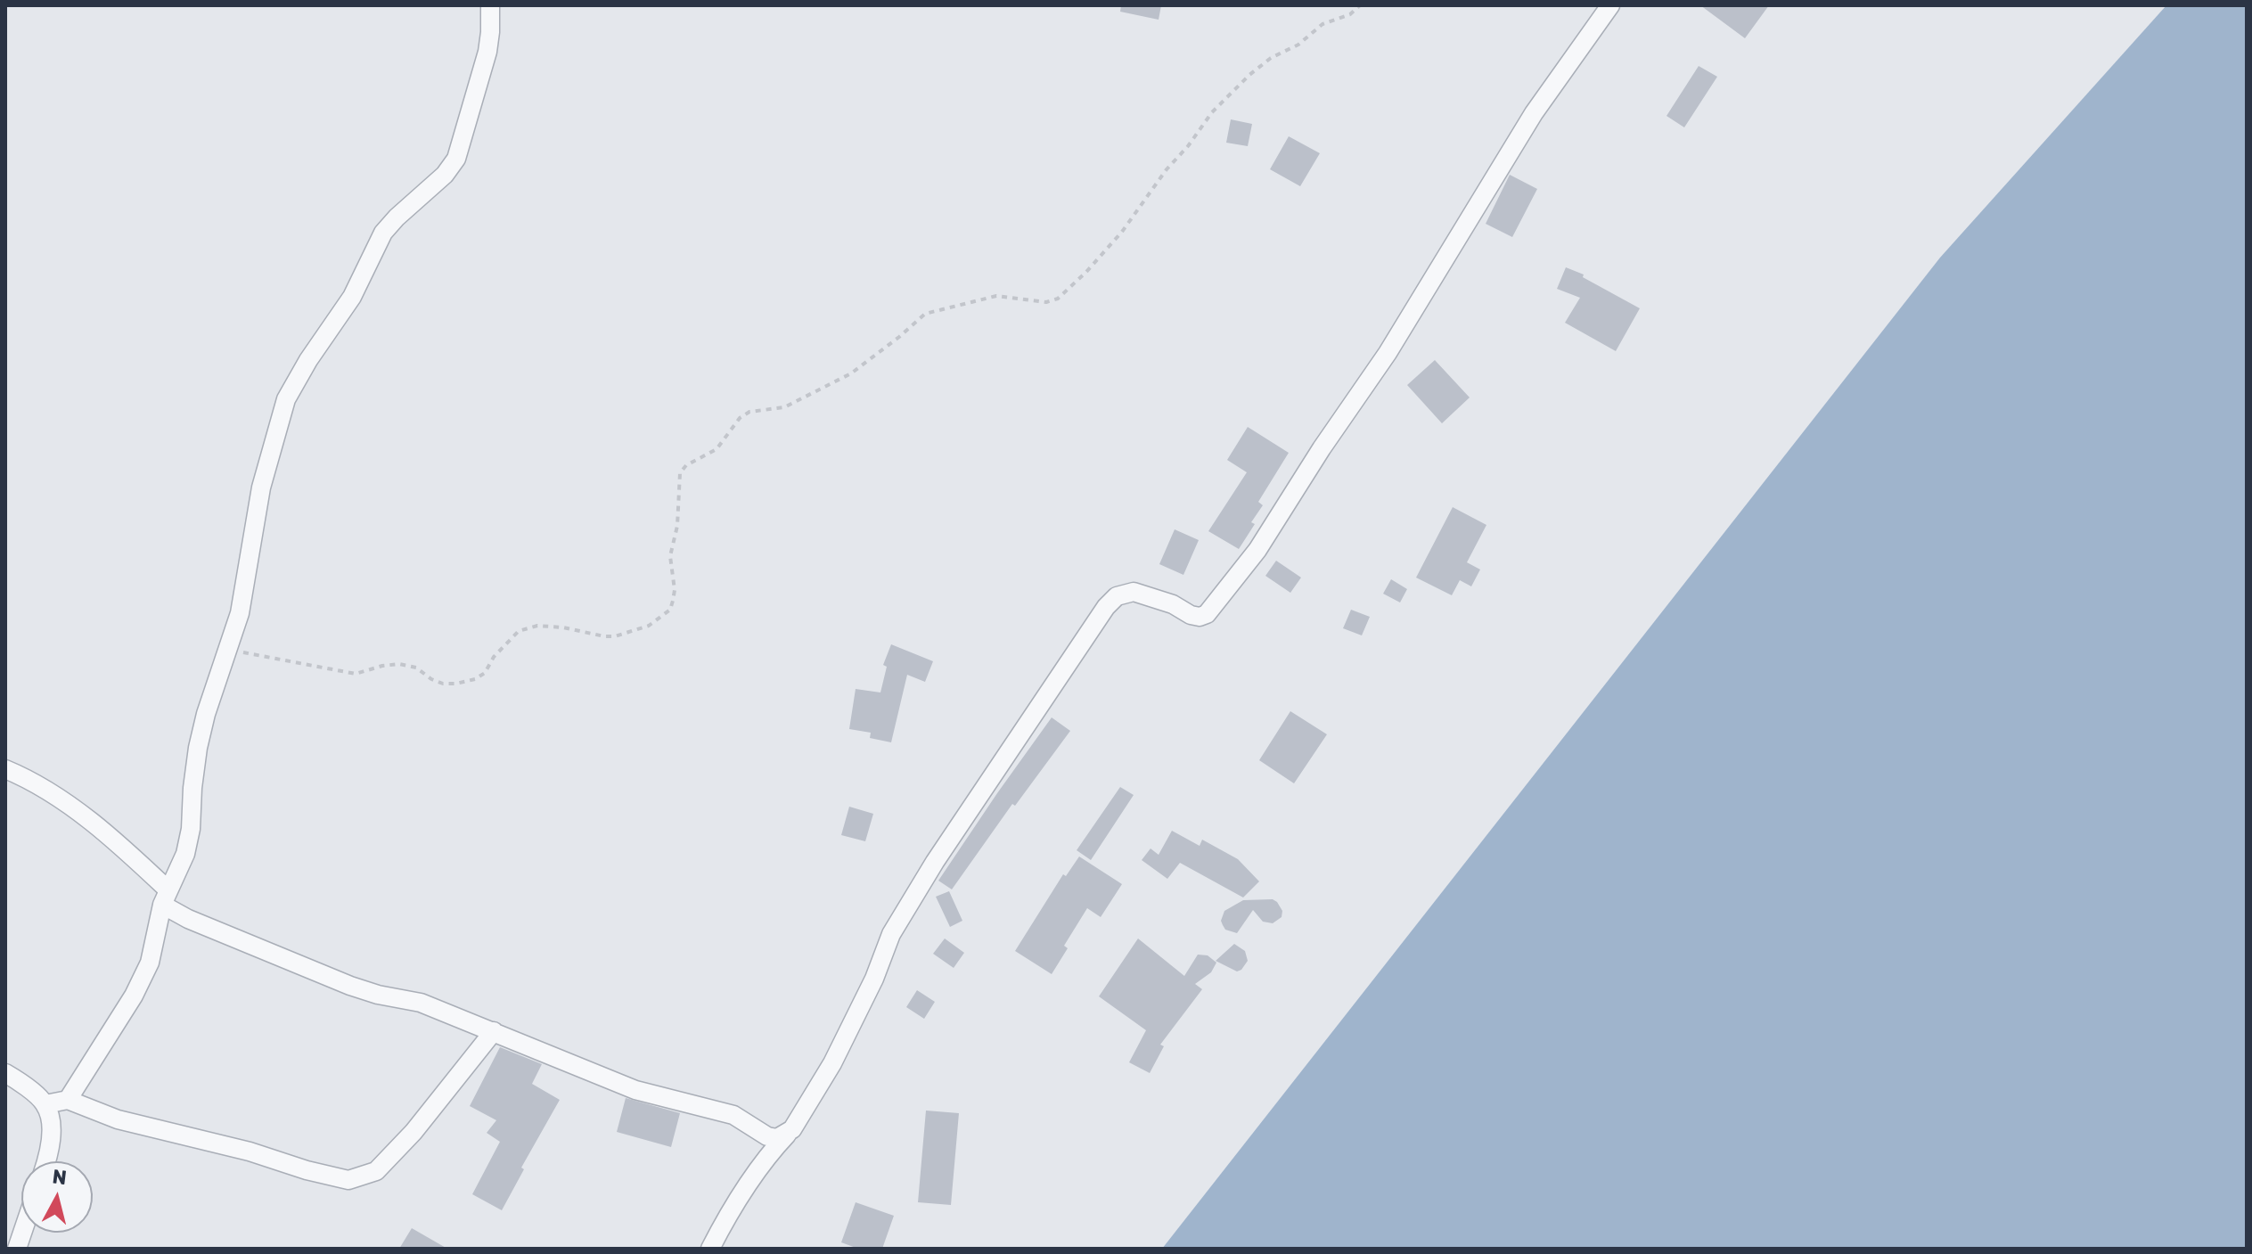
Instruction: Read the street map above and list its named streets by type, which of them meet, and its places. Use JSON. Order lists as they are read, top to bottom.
{
  "north": "top"
}
